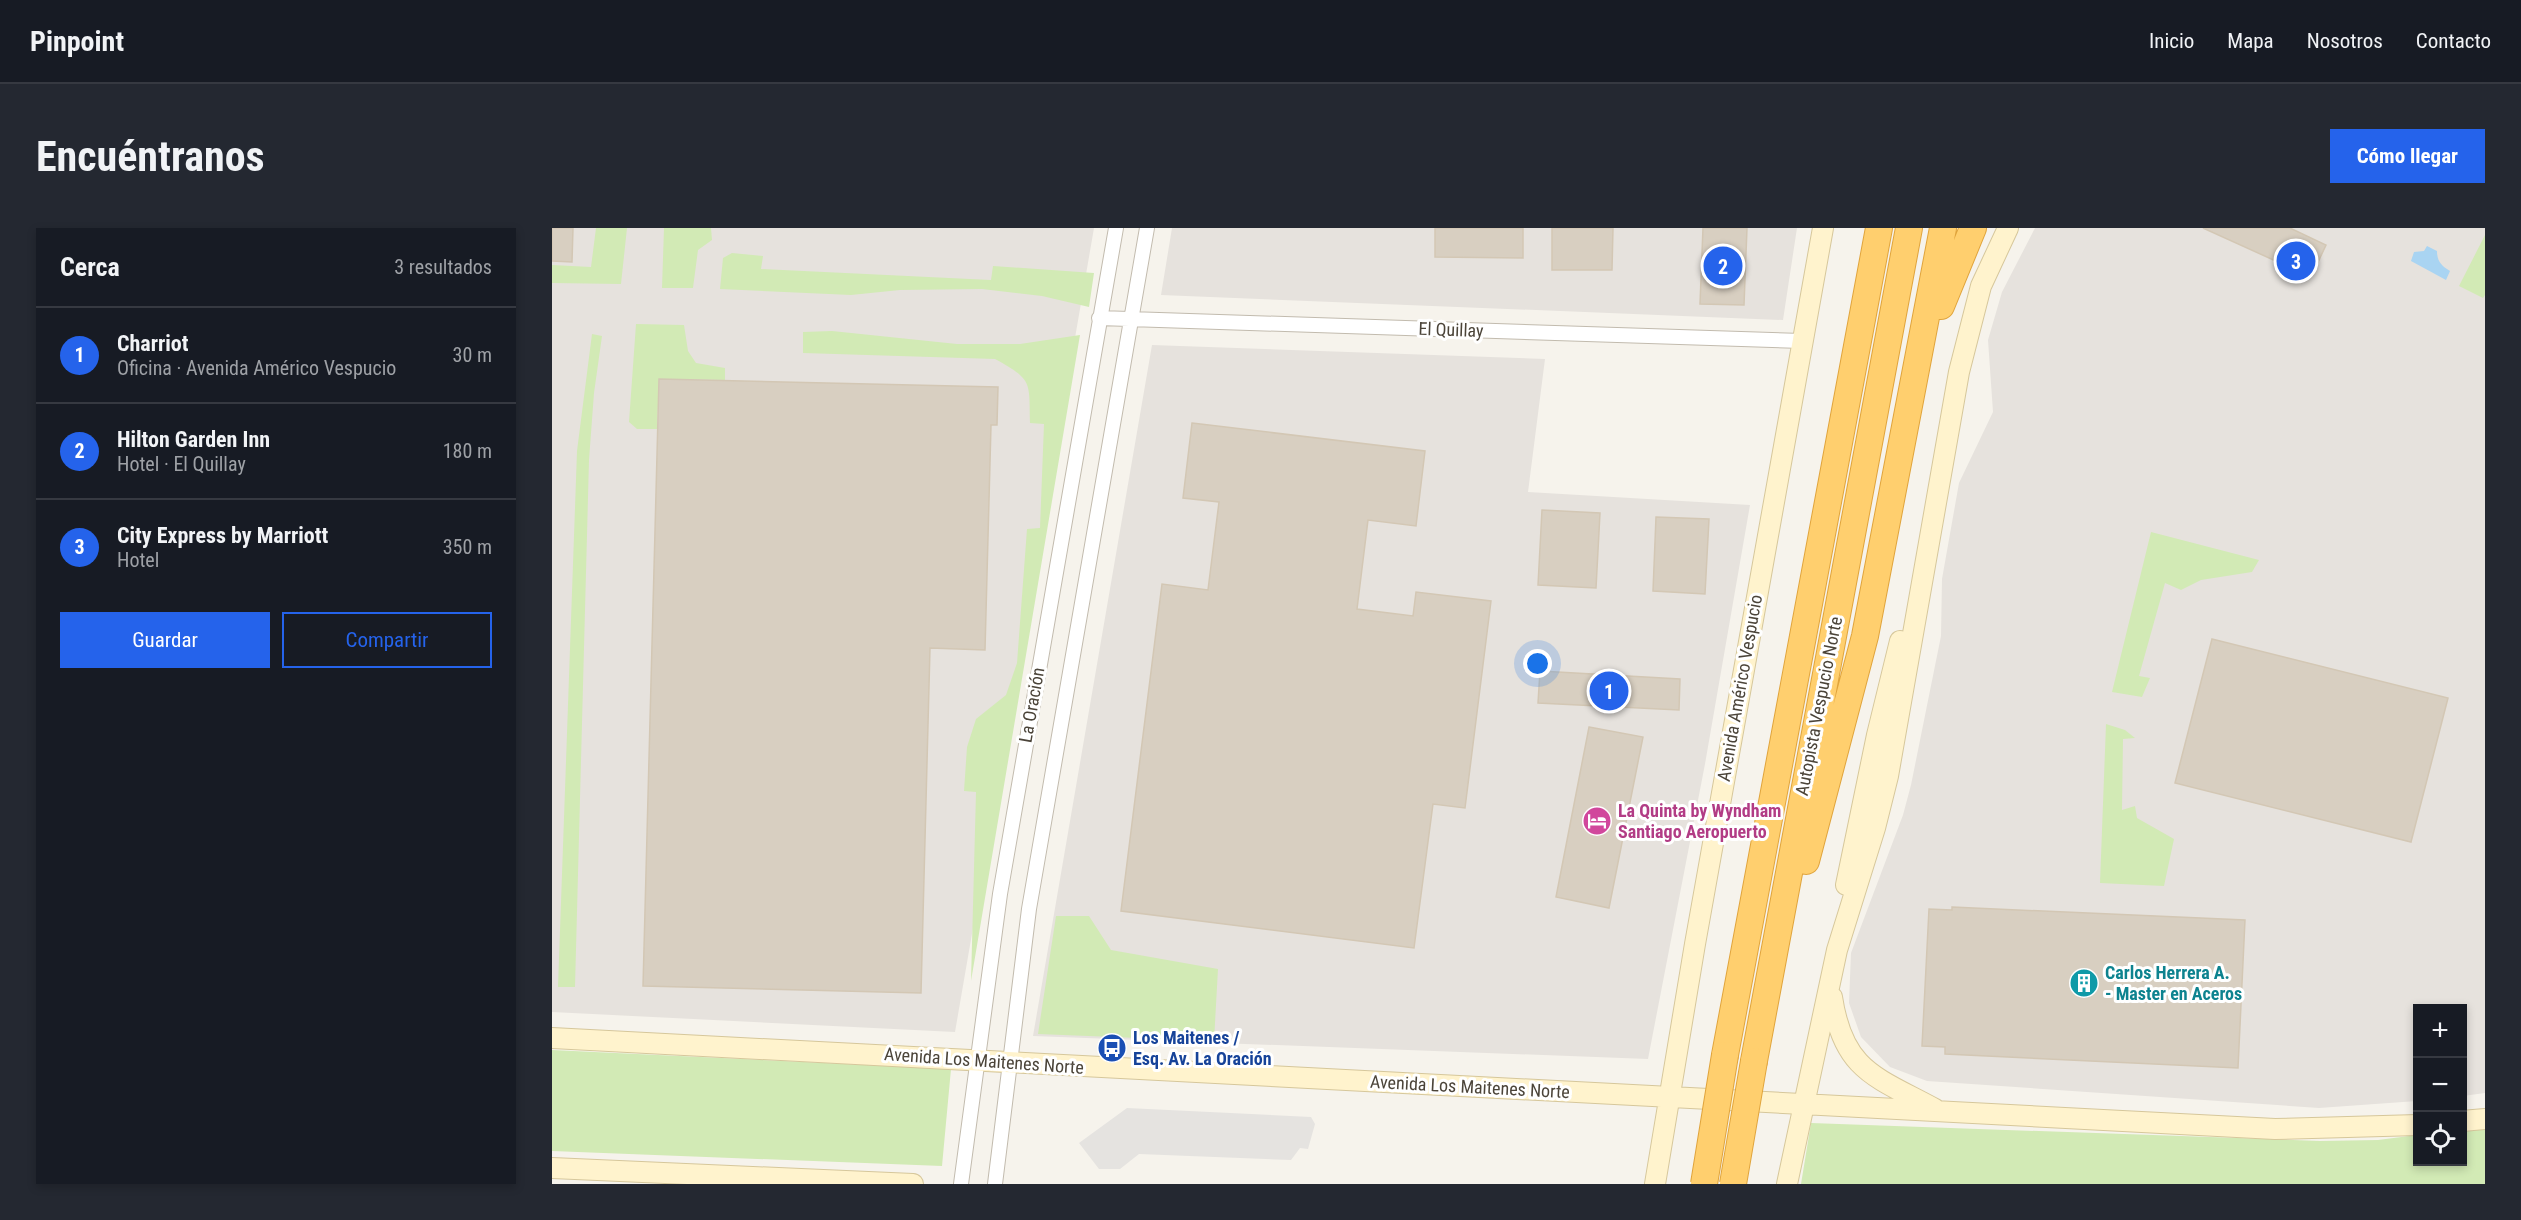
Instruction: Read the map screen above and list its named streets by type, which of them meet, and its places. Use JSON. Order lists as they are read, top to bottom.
{
  "streets": {
    "highway": ["Autopista Vespucio Norte"],
    "street": [
      "El Quillay",
      "Avenida Américo Vespucio",
      "La Oración",
      "Avenida Los Maitenes Norte"
    ]
  },
  "crossings": [
    ["El Quillay", "Avenida Américo Vespucio"],
    ["El Quillay", "La Oración"],
    ["Avenida Américo Vespucio", "Avenida Los Maitenes Norte"],
    ["La Oración", "Avenida Los Maitenes Norte"]
  ],
  "places": {
    "hotel": ["La Quinta by Wyndham Santiago Aeropuerto"],
    "building": ["Carlos Herrera A. - Master en Aceros"],
    "bus stop": ["Los Maitenes / Esq. Av. La Oración"]
  },
  "page": {
    "header": "Pinpoint",
    "nav": [
      "Inicio",
      "Mapa",
      "Nosotros",
      "Contacto"
    ],
    "buttons": [
      "Cómo llegar",
      ["Guardar", "Compartir"]
    ],
    "title": "Encuéntranos",
    "heading": ["Cerca", "3 resultados"],
    "pins": ["3", "2", "1"],
    "list": [
      {
        "mark": "1",
        "name": "Charriot",
        "note": "Oficina · Avenida Américo Vespucio",
        "value": "30 m"
      },
      {
        "mark": "2",
        "name": "Hilton Garden Inn",
        "note": "Hotel · El Quillay",
        "value": "180 m"
      },
      {
        "mark": "3",
        "name": "City Express by Marriott",
        "note": "Hotel",
        "value": "350 m"
      }
    ],
    "map_buttons": ["+", "−"]
  }
}
